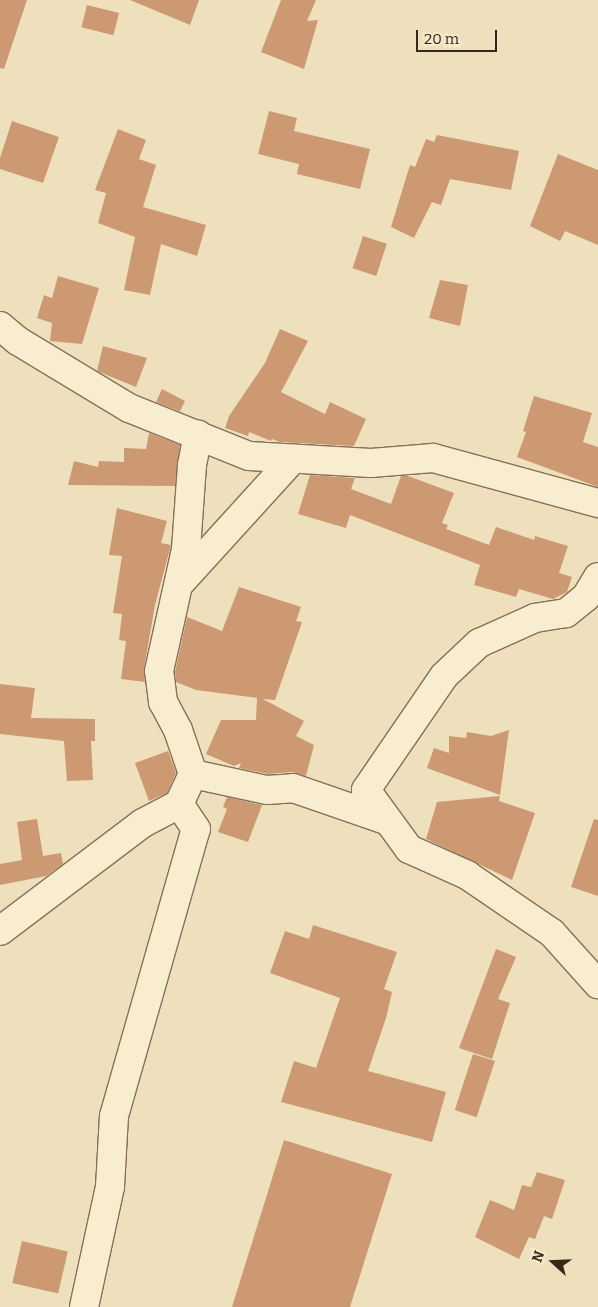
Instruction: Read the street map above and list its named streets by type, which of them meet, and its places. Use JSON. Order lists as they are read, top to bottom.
{
  "scale_bar": "20 m",
  "north": "left"
}
